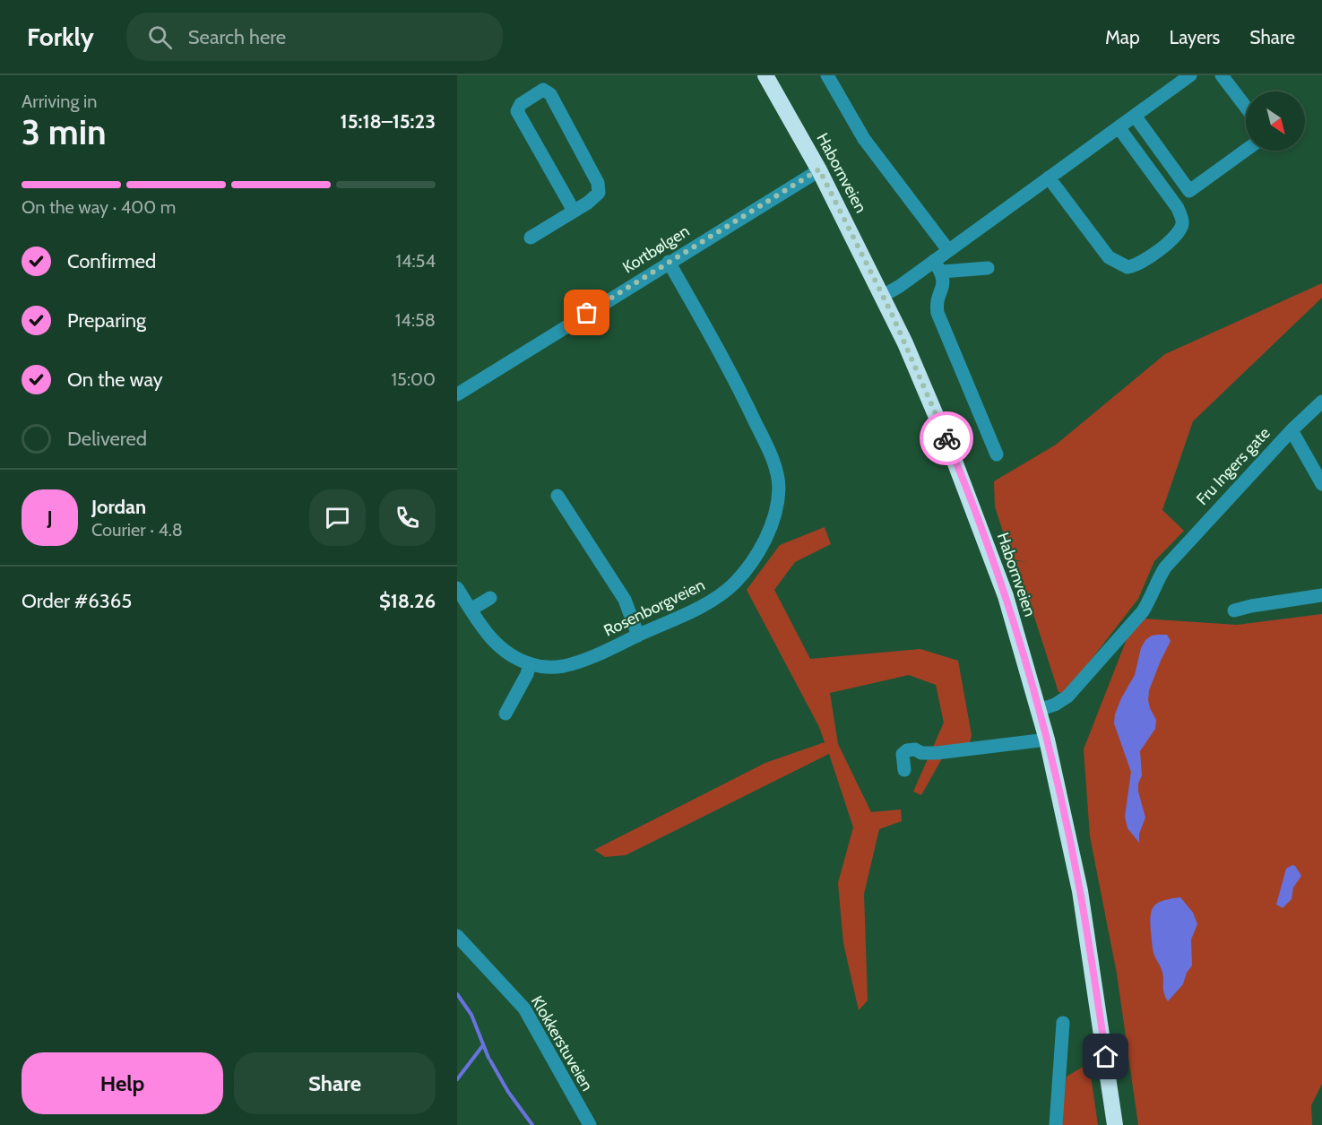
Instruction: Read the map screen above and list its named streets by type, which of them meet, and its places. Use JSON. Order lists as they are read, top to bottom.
{
  "streets": {
    "highway": ["Habornveien"],
    "street": [
      "Kortbølgen",
      "Fru Ingers gate",
      "Rosenborgveien",
      "Klokkerstuveien"
    ]
  },
  "crossings": [
    ["Habornveien", "Kortbølgen"],
    ["Habornveien", "Fru Ingers gate"],
    ["Kortbølgen", "Rosenborgveien"]
  ],
  "north": "bottom right",
  "page": {
    "header": "Forkly",
    "search": "Search here",
    "nav": ["Map", "Layers", "Share"],
    "heading": ["3 min", "Arriving in", "15:18–15:23"],
    "panel": [
      "Jordan",
      "Courier · 4.8",
      "Order #6365",
      "$18.26"
    ],
    "bar": "On the way · 400 m",
    "list": [
      ["Confirmed", "14:54"],
      ["Preparing", "14:58"],
      ["On the way", "15:00"],
      "Delivered"
    ],
    "round": "J",
    "buttons": ["Help", "Share"]
  }
}
